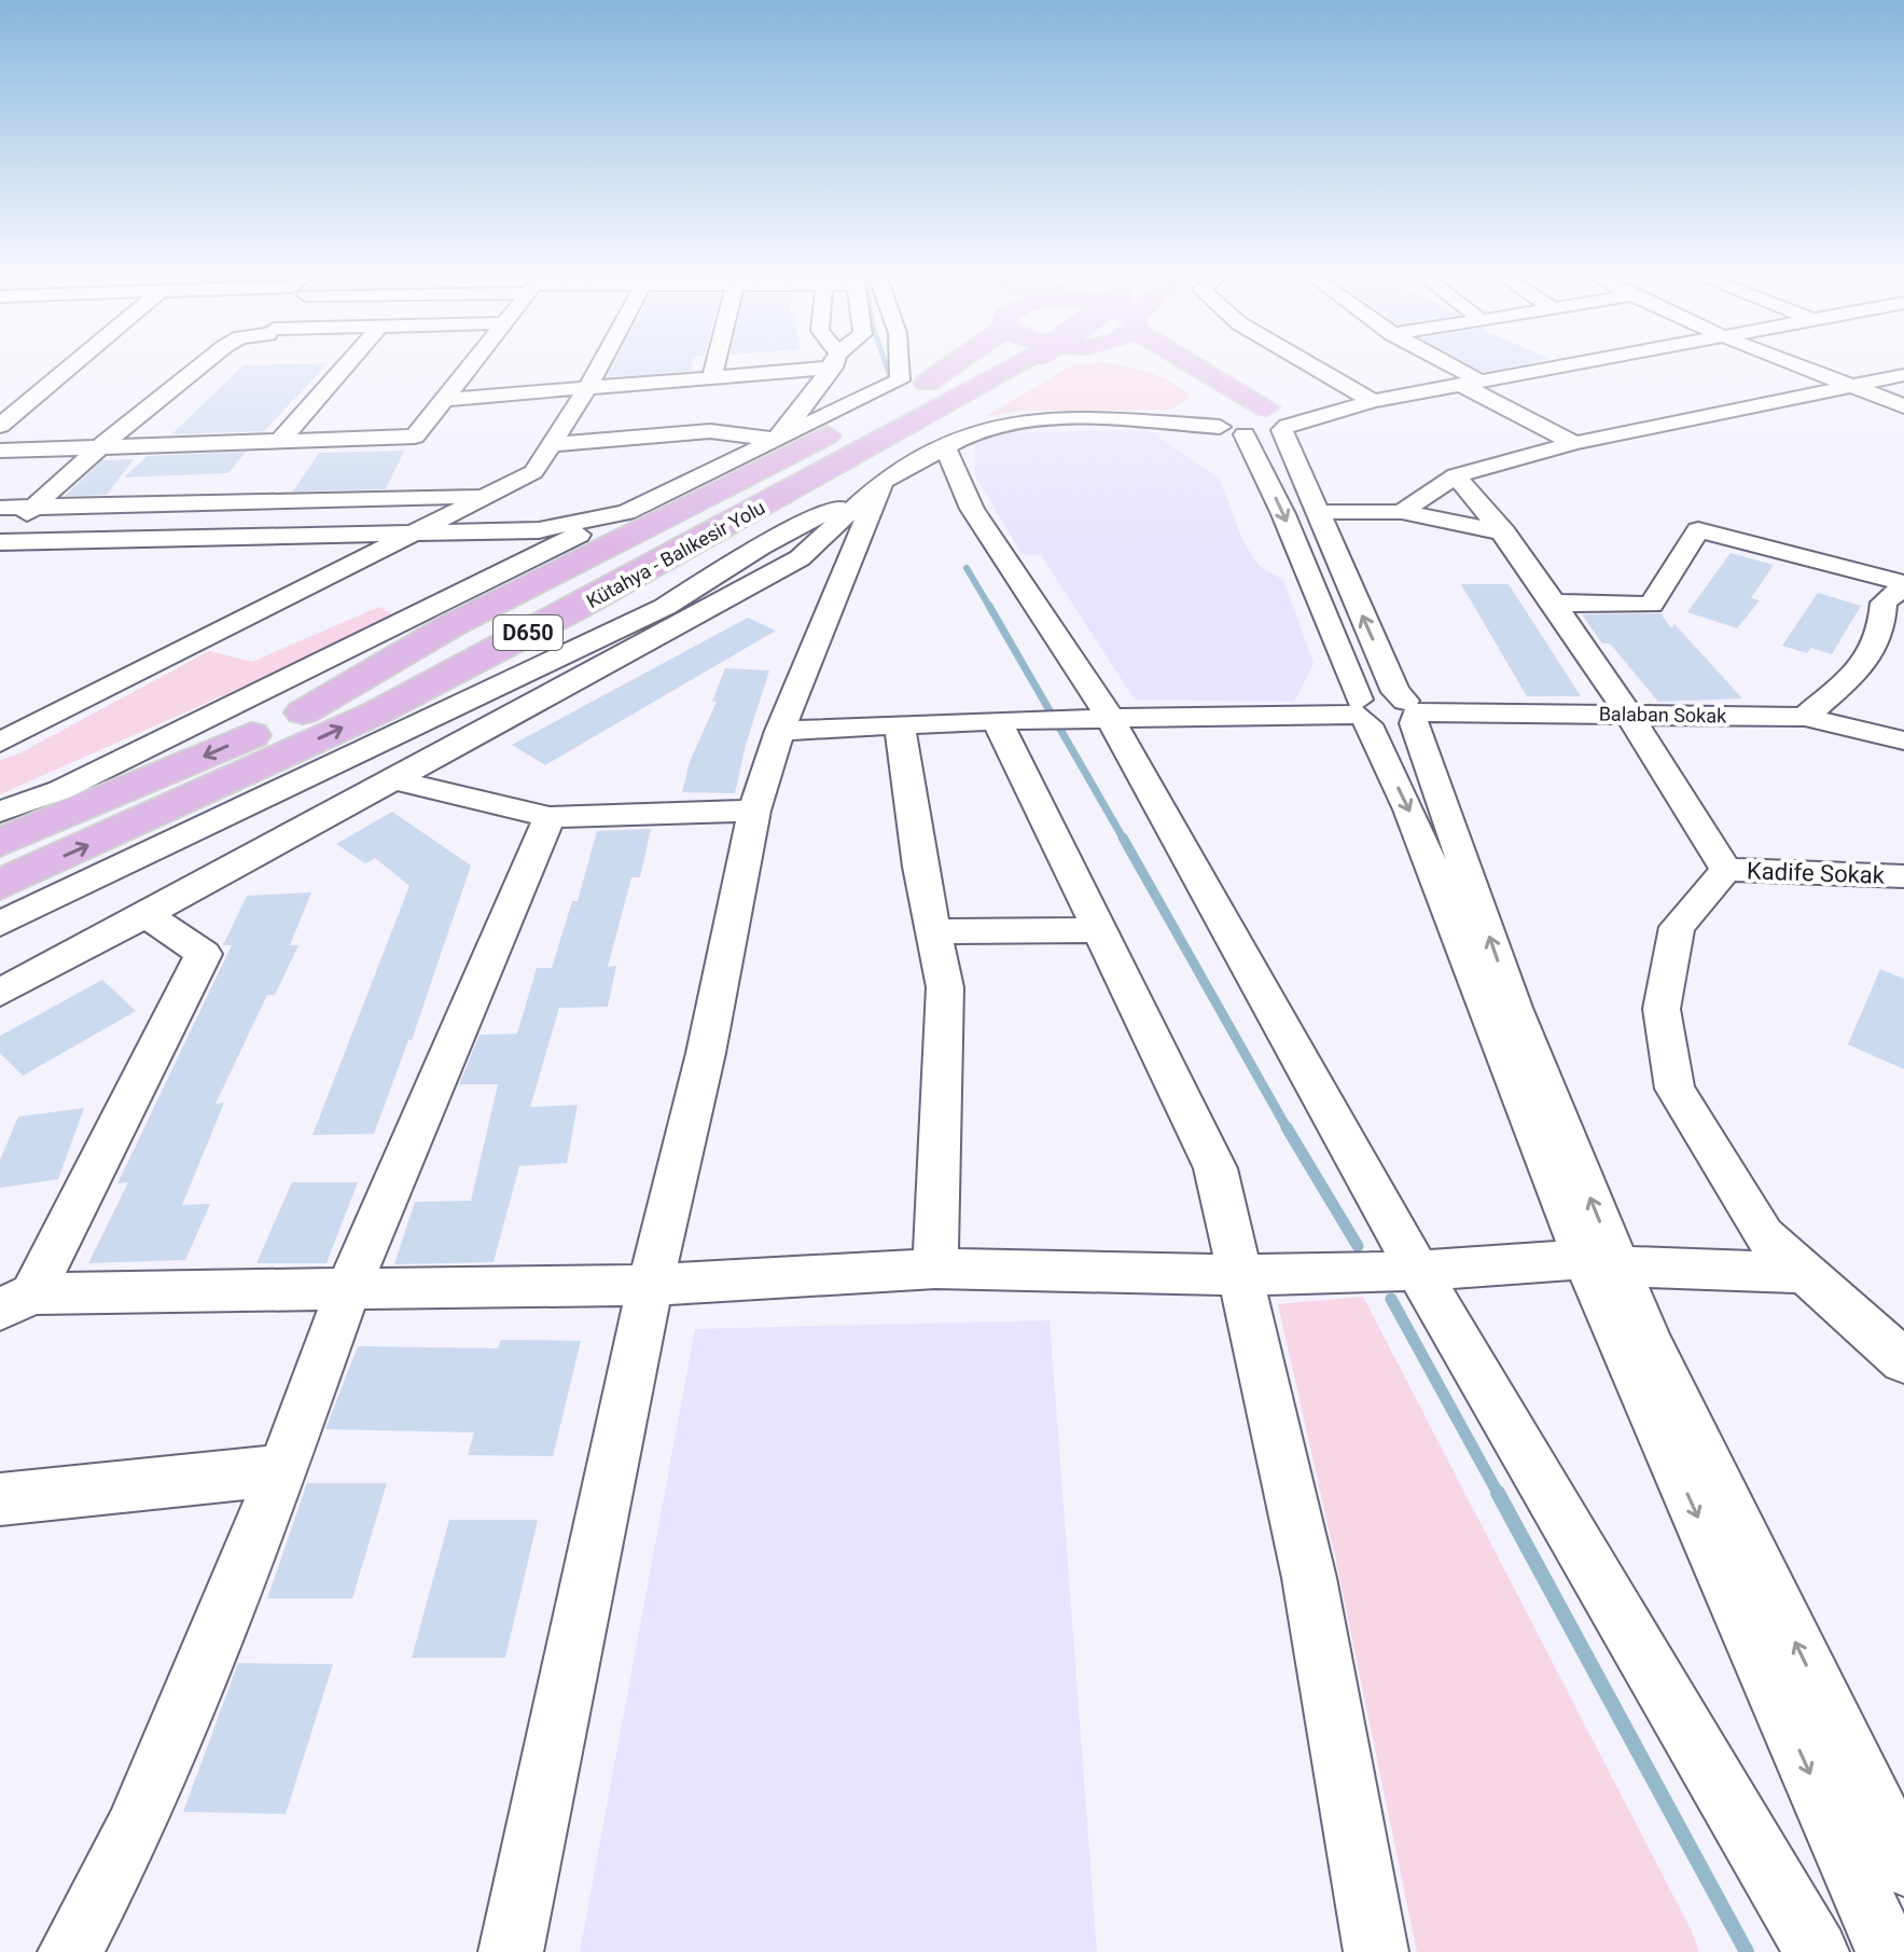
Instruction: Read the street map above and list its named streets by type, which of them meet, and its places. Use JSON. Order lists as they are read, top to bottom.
{
  "streets": {
    "highway": ["Kütahya - Balıkesir Yolu", "D650"],
    "street": ["Balaban Sokak", "Kadife Sokak"]
  }
}
